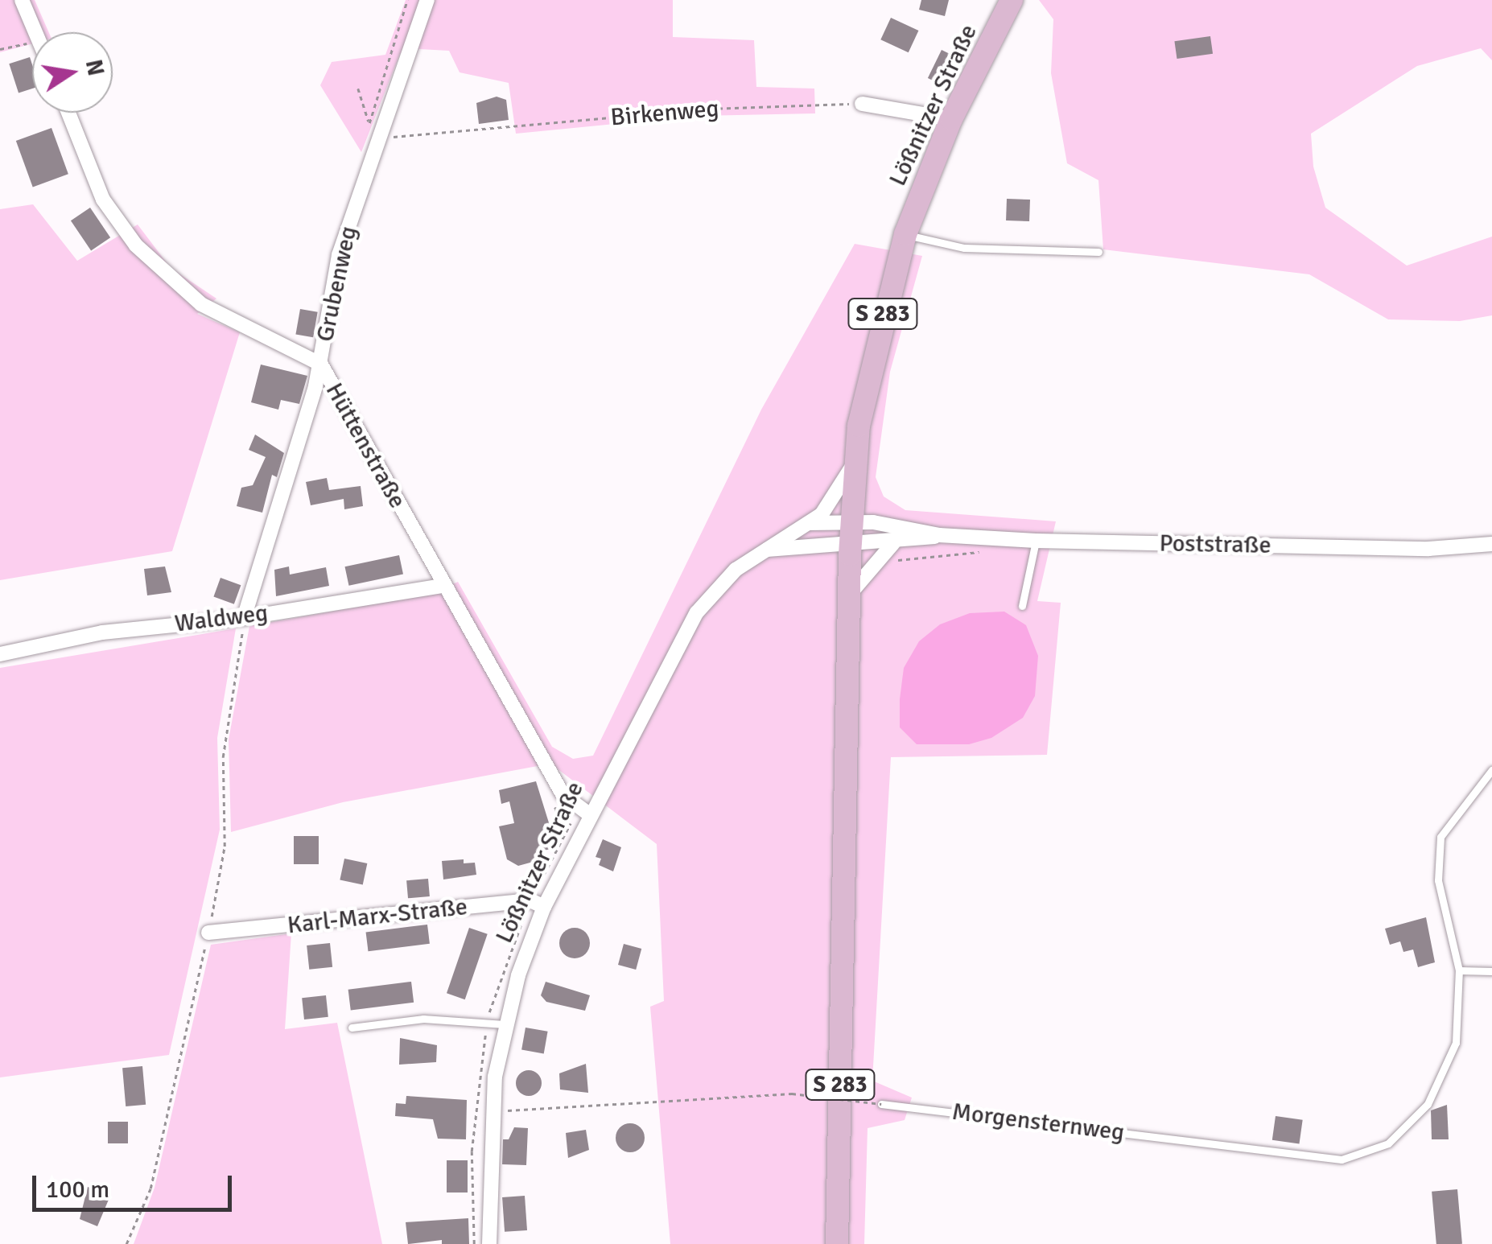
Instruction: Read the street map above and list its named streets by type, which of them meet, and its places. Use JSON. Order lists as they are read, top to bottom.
{
  "streets": {
    "main road": ["Lößnitzer Straße", "S 283"],
    "street": [
      "Grubenweg",
      "Hüttenstraße",
      "Poststraße",
      "Waldweg",
      "Karl-Marx-Straße"
    ],
    "lane": ["Morgensternweg"],
    "path": ["Birkenweg"]
  },
  "crossings": [
    ["Lößnitzer Straße", "S 283"],
    ["Lößnitzer Straße", "Hüttenstraße"],
    ["Lößnitzer Straße", "Poststraße"],
    ["Lößnitzer Straße", "Karl-Marx-Straße"],
    ["Birkenweg", "Grubenweg"],
    ["Grubenweg", "Hüttenstraße"],
    ["Grubenweg", "Waldweg"],
    ["S 283", "Poststraße"],
    ["Hüttenstraße", "Waldweg"]
  ],
  "scale_bar": "100 m",
  "north": "right"
}
